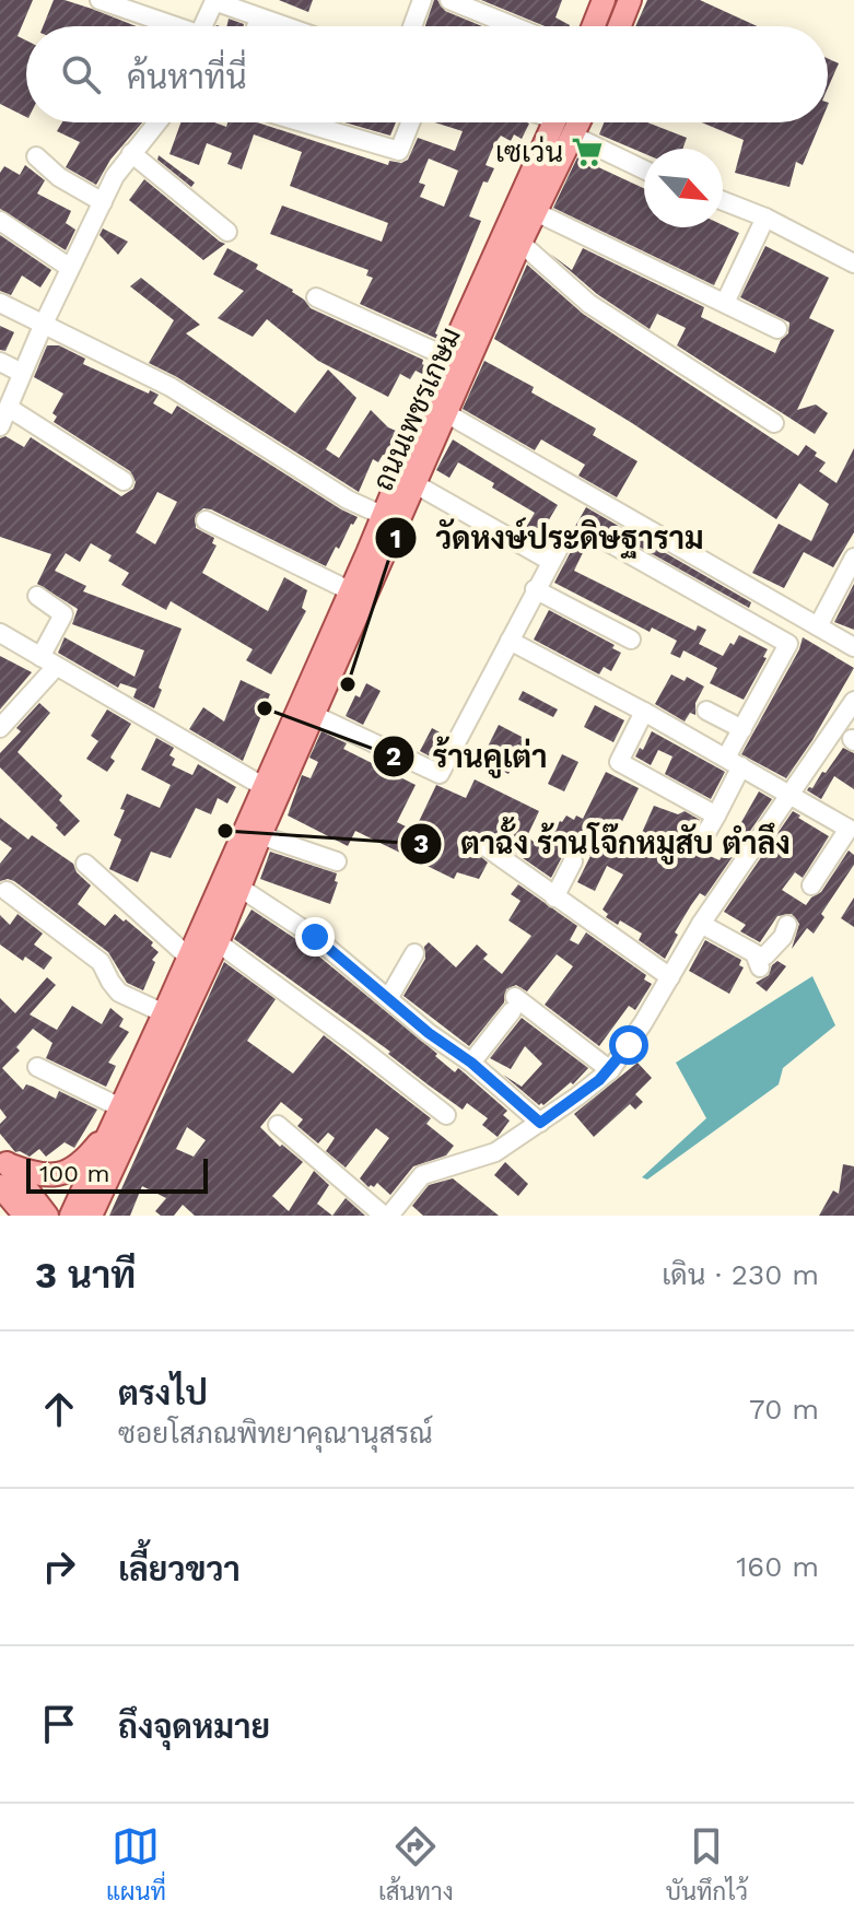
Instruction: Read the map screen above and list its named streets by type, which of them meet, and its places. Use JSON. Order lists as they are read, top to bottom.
{
  "streets": {
    "main road": ["ถนนเพชรเกษม"]
  },
  "places": {
    "supermarket": ["เซเว่น"],
    "other": ["วัดหงษ์ประดิษฐาราม", "ร้านคูเต่า", "ตาฉั้ง ร้านโจ๊กหมูสับ ตำลึง"]
  },
  "scale_bar": "100 m",
  "north": "bottom right",
  "page": {
    "search": "ค้นหาที่นี่",
    "scale": "100 m",
    "heading": ["3 นาที", "เดิน · 230 m"],
    "list": [
      ["ตรงไป", "ซอยโสภณพิทยาคุณานุสรณ์", "70 m"],
      ["เลี้ยวขวา", "160 m"],
      "ถึงจุดหมาย"
    ],
    "nav": ["แผนที่", "เส้นทาง", "บันทึกไว้"]
  }
}
